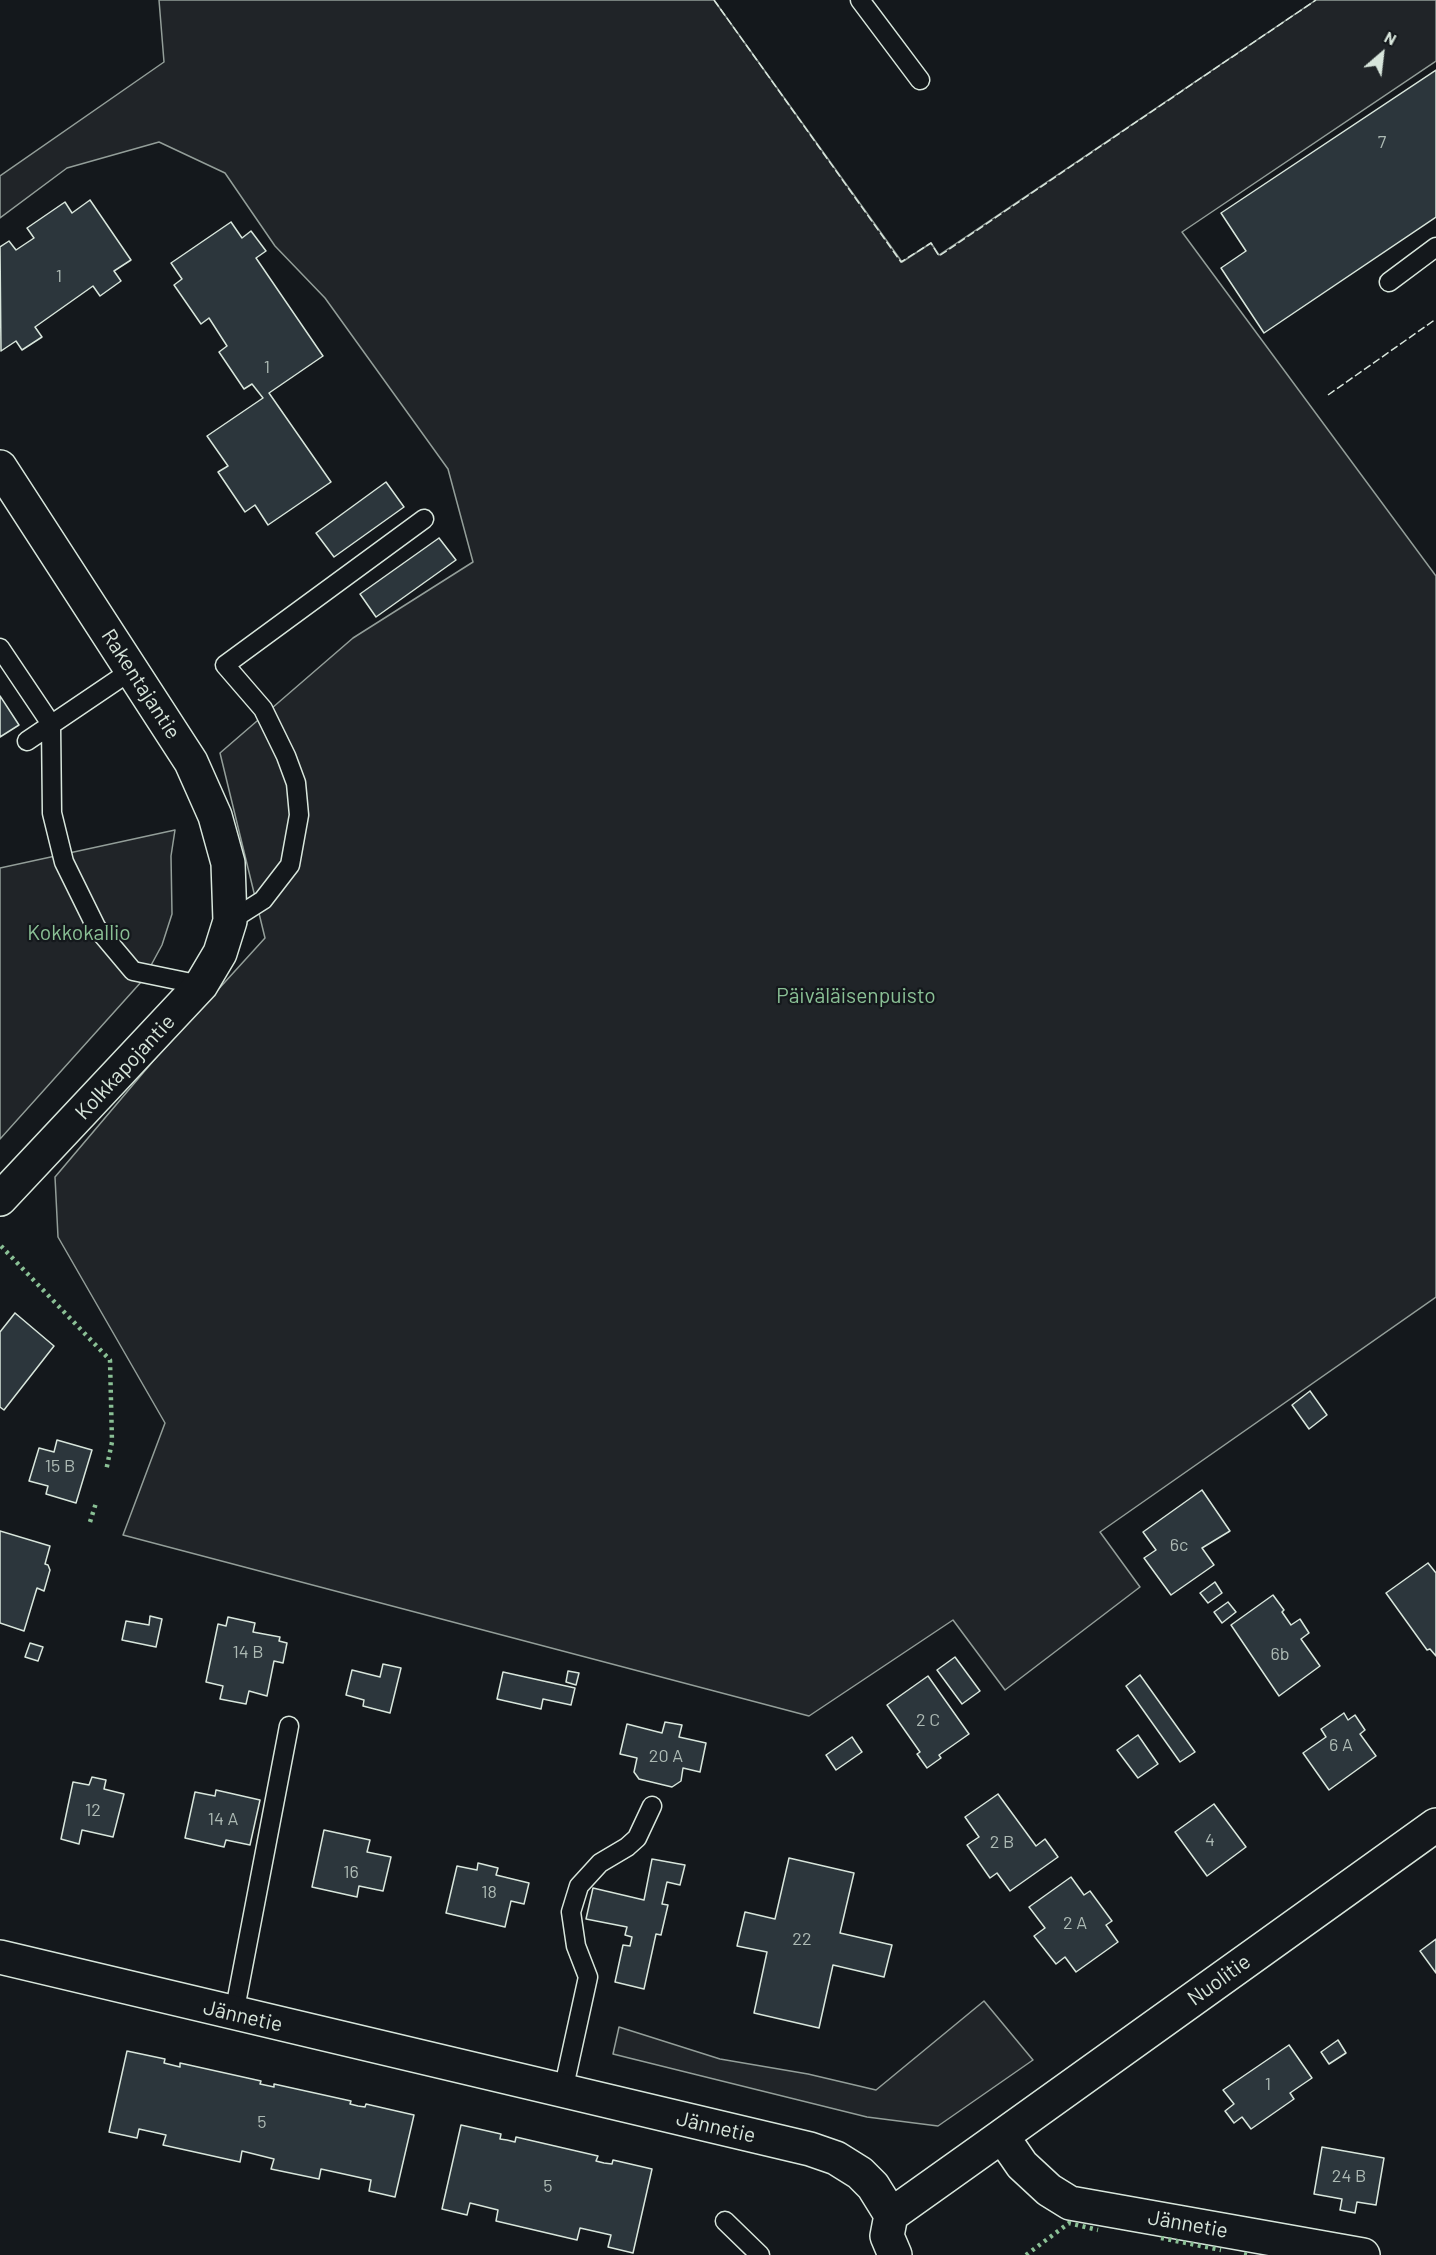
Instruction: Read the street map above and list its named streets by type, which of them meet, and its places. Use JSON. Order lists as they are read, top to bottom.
{
  "streets": {
    "street": [
      "Rakentajantie",
      "Kolkkapojantie",
      "Nuolitie",
      "Jännetie"
    ]
  },
  "crossings": [
    ["Rakentajantie", "Kolkkapojantie"],
    ["Nuolitie", "Jännetie"]
  ],
  "parks": ["Kokkokallio", "Päiväläisenpuisto"],
  "house_numbers": [
    "7",
    "1",
    "1",
    "15 B",
    "6c",
    "14 B",
    "6b",
    "2 C",
    "6 A",
    "20 A",
    "12",
    "14 A",
    "4",
    "2 B",
    "16",
    "18",
    "2 A",
    "22",
    "1",
    "5",
    "24 B",
    "5"
  ],
  "north": "top right"
}
